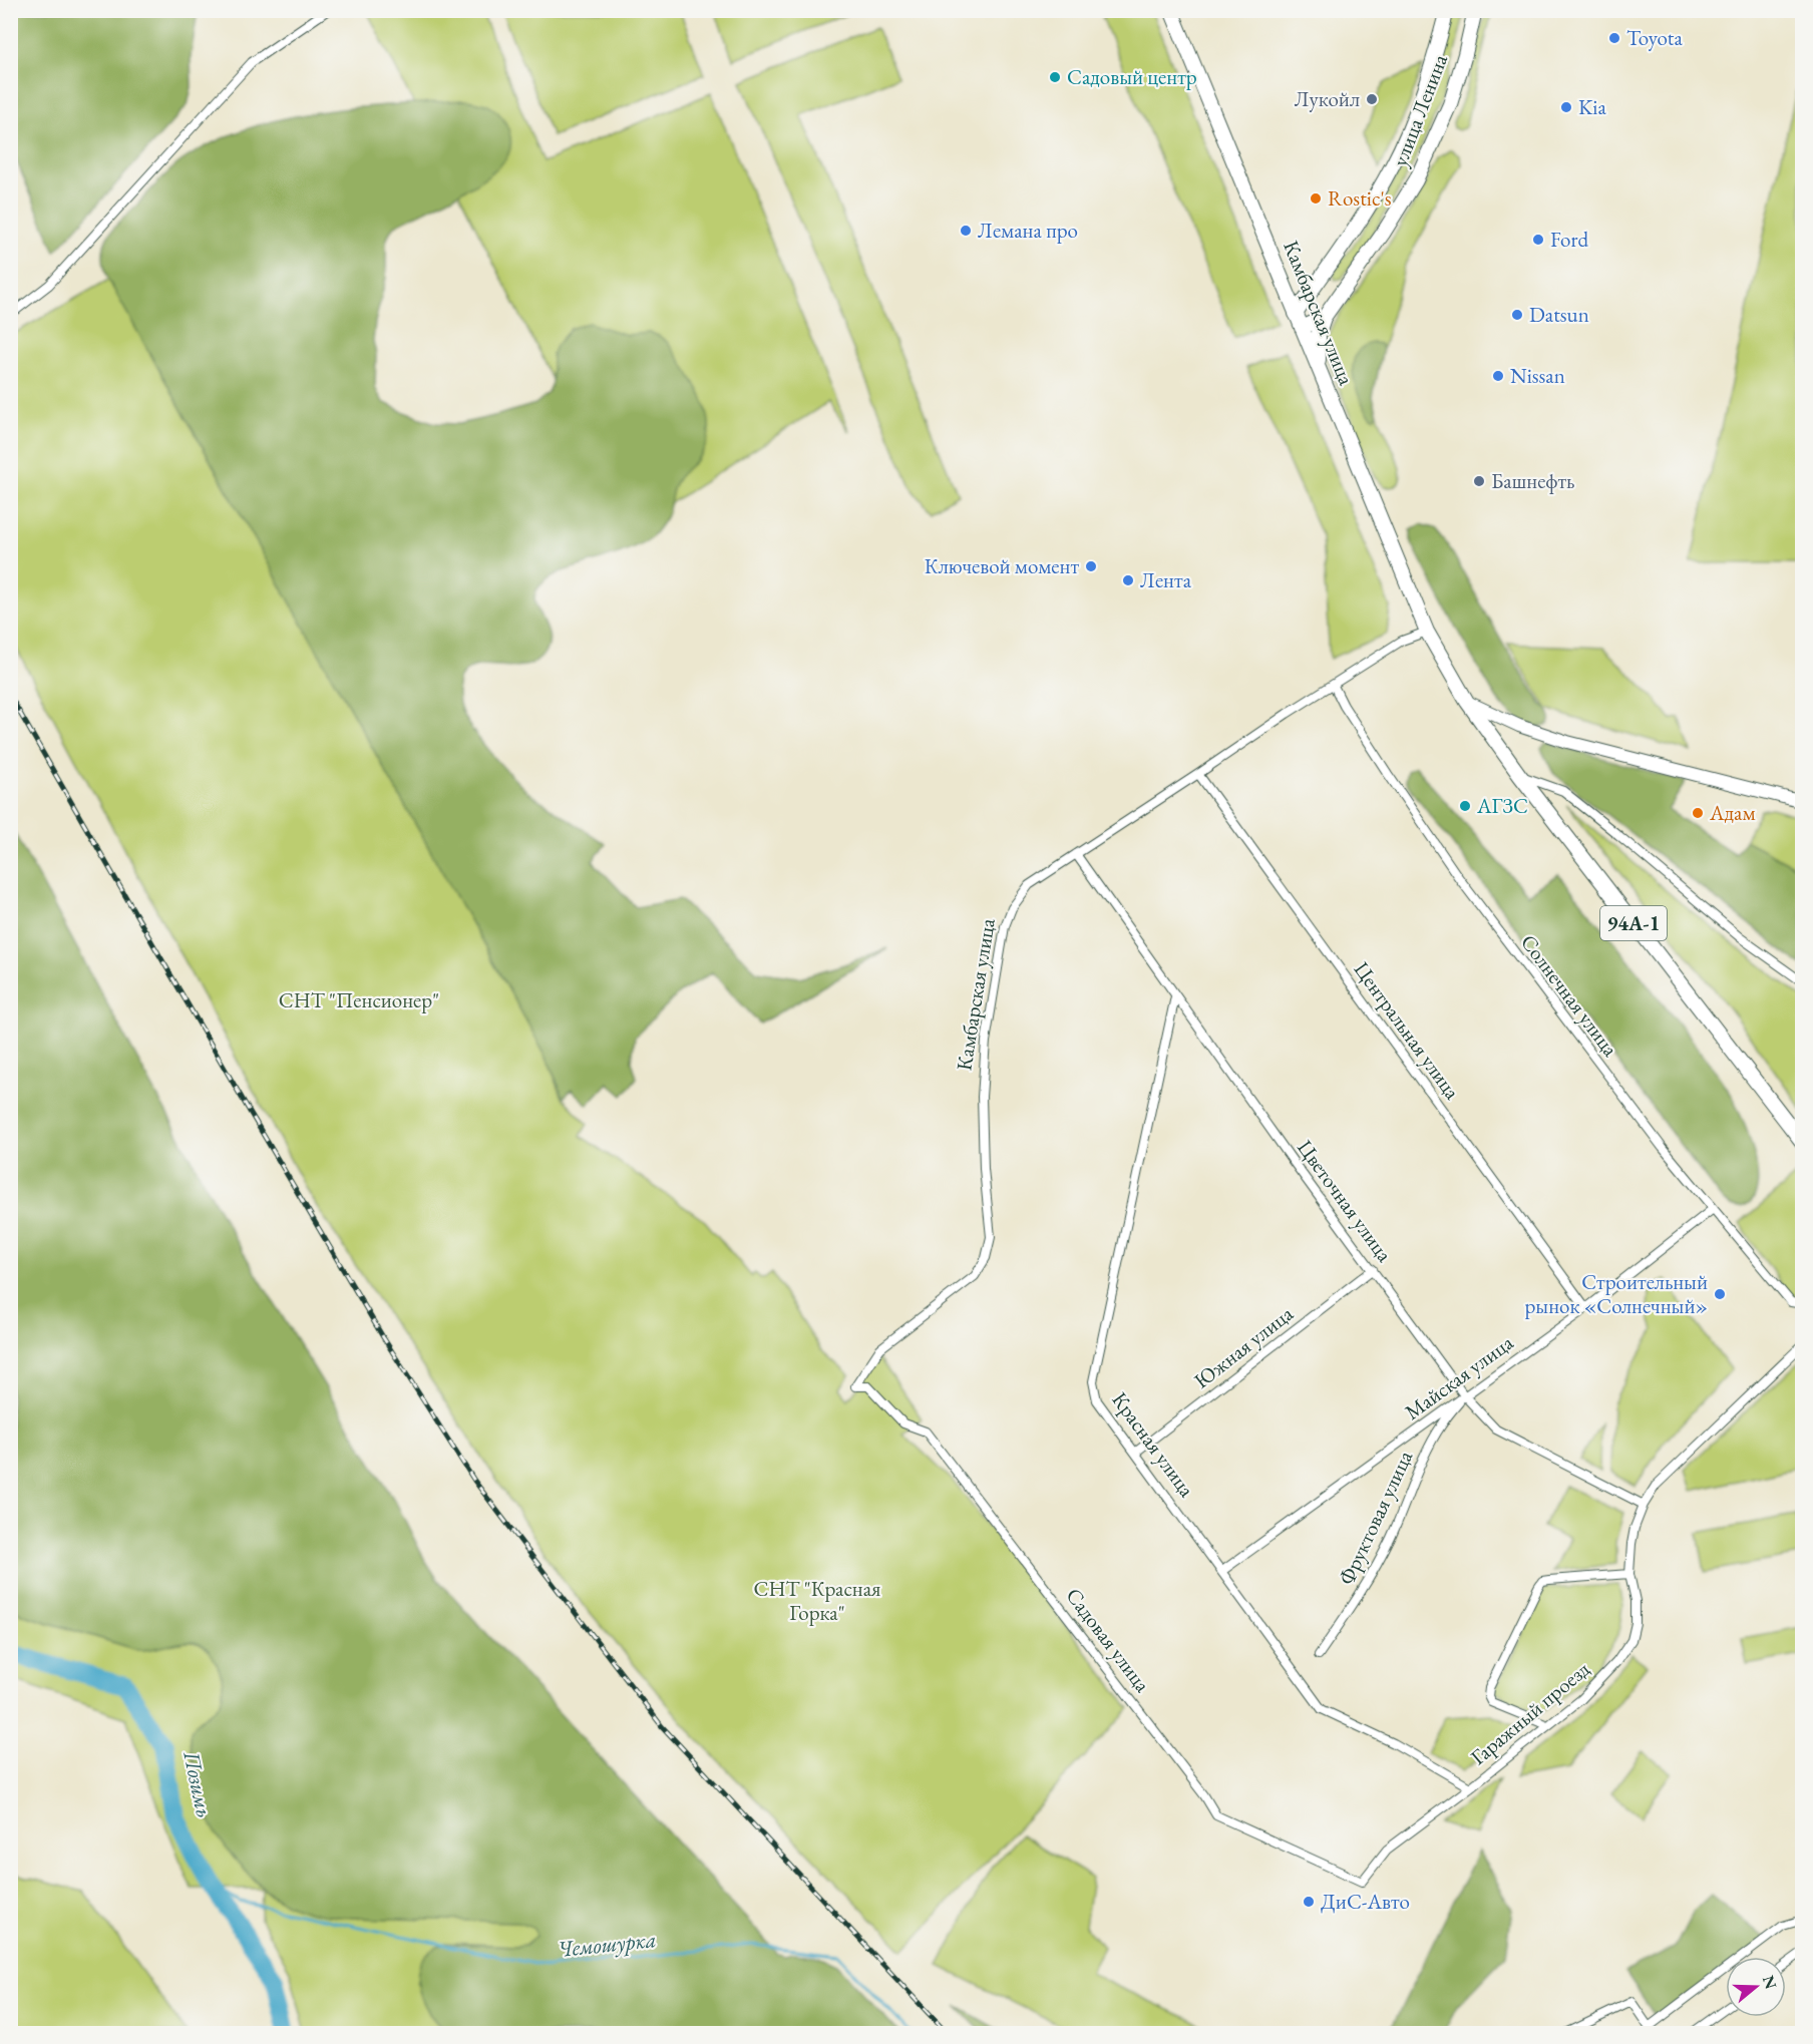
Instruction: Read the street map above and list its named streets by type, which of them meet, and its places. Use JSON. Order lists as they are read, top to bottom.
{
  "streets": {
    "main road": ["улица Ленина", "Камбарская улица", "94А-1"],
    "street": [
      "Солнечная улица",
      "Центральная улица",
      "Цветочная улица",
      "Южная улица",
      "Майская улица",
      "Красная улица",
      "Фруктовая улица",
      "Садовая улица",
      "Гаражный проезд"
    ]
  },
  "crossings": [
    ["улица Ленина", "Камбарская улица"],
    ["Камбарская улица", "94А-1"],
    ["Камбарская улица", "Солнечная улица"],
    ["Камбарская улица", "Центральная улица"],
    ["Камбарская улица", "Цветочная улица"],
    ["Камбарская улица", "Садовая улица"],
    ["Солнечная улица", "Майская улица"],
    ["Центральная улица", "Майская улица"],
    ["Цветочная улица", "Южная улица"],
    ["Цветочная улица", "Майская улица"],
    ["Цветочная улица", "Красная улица"],
    ["Цветочная улица", "Фруктовая улица"],
    ["Цветочная улица", "Гаражный проезд"],
    ["Южная улица", "Красная улица"],
    ["Майская улица", "Красная улица"],
    ["Майская улица", "Фруктовая улица"],
    ["Красная улица", "Гаражный проезд"],
    ["Садовая улица", "Гаражный проезд"]
  ],
  "water": ["Позимь", "Чемошурка"],
  "parks": ["СНТ \"Пенсионер\"", "СНТ \"Красная Горка\""],
  "places": [
    "Toyota",
    "Садовый центр",
    "Лукойл",
    "Kia",
    "Rostic's",
    "Лемана про",
    "Ford",
    "Datsun",
    "Nissan",
    "Башнефть",
    "Ключевой момент",
    "Лента",
    "АГЗС",
    "Адам",
    "Строительный рынок «Солнечный»",
    "ДиС-Авто"
  ],
  "north": "right"
}
